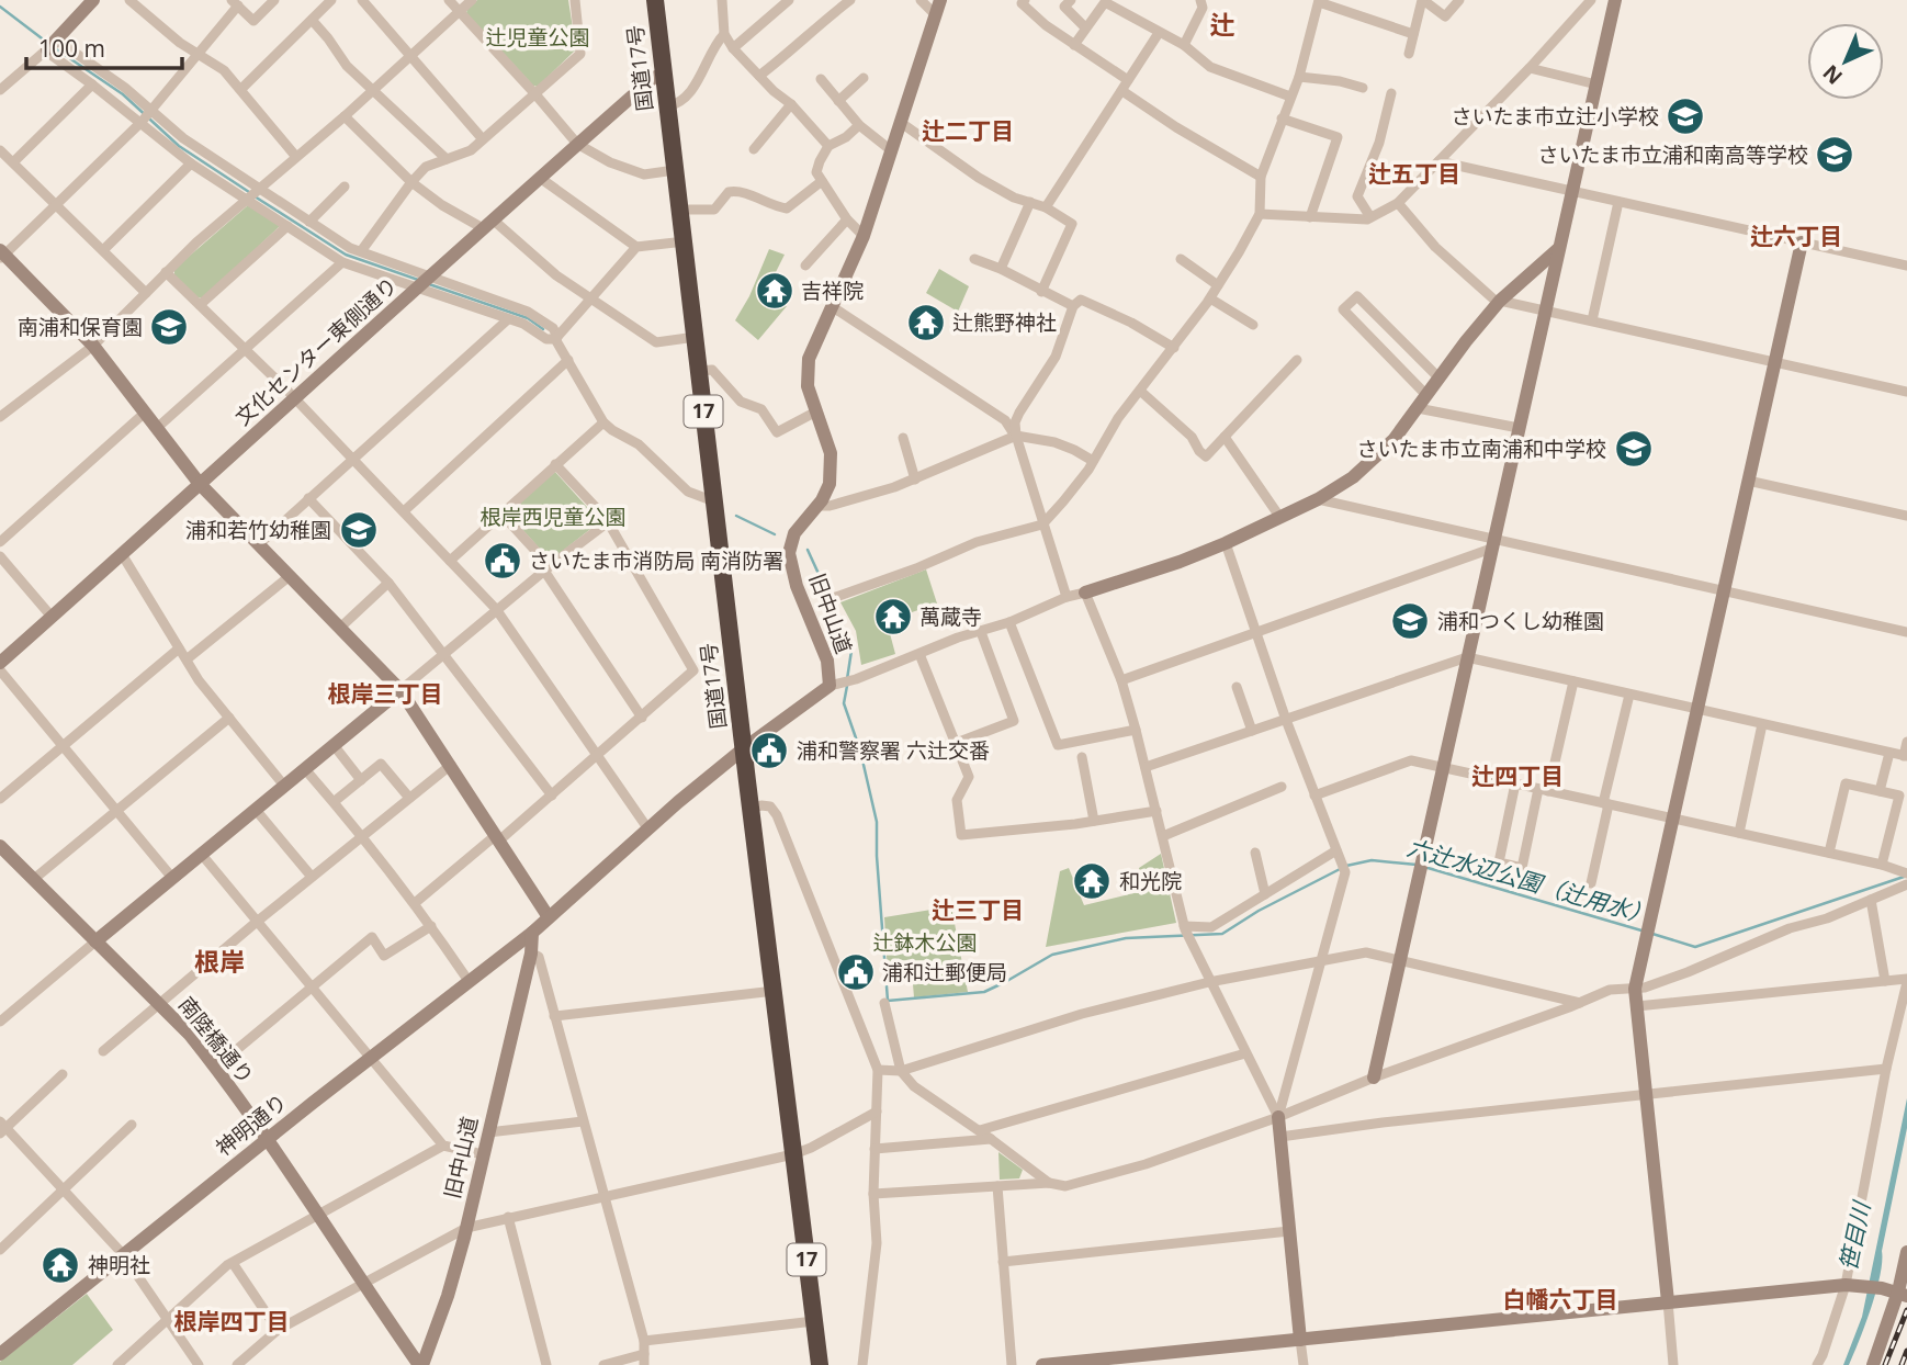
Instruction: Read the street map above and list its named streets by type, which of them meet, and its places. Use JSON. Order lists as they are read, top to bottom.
{
  "streets": {
    "highway": ["国道17号", "17"],
    "street": [
      "文化センター東側通り",
      "旧中山道",
      "南陸橋通り",
      "神明通り"
    ]
  },
  "crossings": [
    ["国道17号", "文化センター東側通り"],
    ["国道17号", "旧中山道"],
    ["旧中山道", "南陸橋通り"],
    ["旧中山道", "神明通り"],
    ["南陸橋通り", "神明通り"]
  ],
  "districts": [
    "辻",
    "辻二丁目",
    "辻五丁目",
    "辻六丁目",
    "根岸三丁目",
    "辻四丁目",
    "辻三丁目",
    "根岸",
    "白幡六丁目",
    "根岸四丁目"
  ],
  "water": ["六辻水辺公園（辻用水）", "笹目川"],
  "parks": ["辻児童公園", "根岸西児童公園", "辻鉢木公園"],
  "places": {
    "school or university": [
      "さいたま市立辻小学校",
      "さいたま市立浦和南高等学校",
      "南浦和保育園",
      "さいたま市立南浦和中学校",
      "浦和若竹幼稚園",
      "浦和つくし幼稚園"
    ],
    "temple": [
      "吉祥院",
      "辻熊野神社",
      "萬蔵寺",
      "和光院",
      "神明社"
    ],
    "public building": ["さいたま市消防局 南消防署", "浦和警察署 六辻交番", "浦和辻郵便局"]
  },
  "scale_bar": "100 m",
  "north": "bottom left"
}
